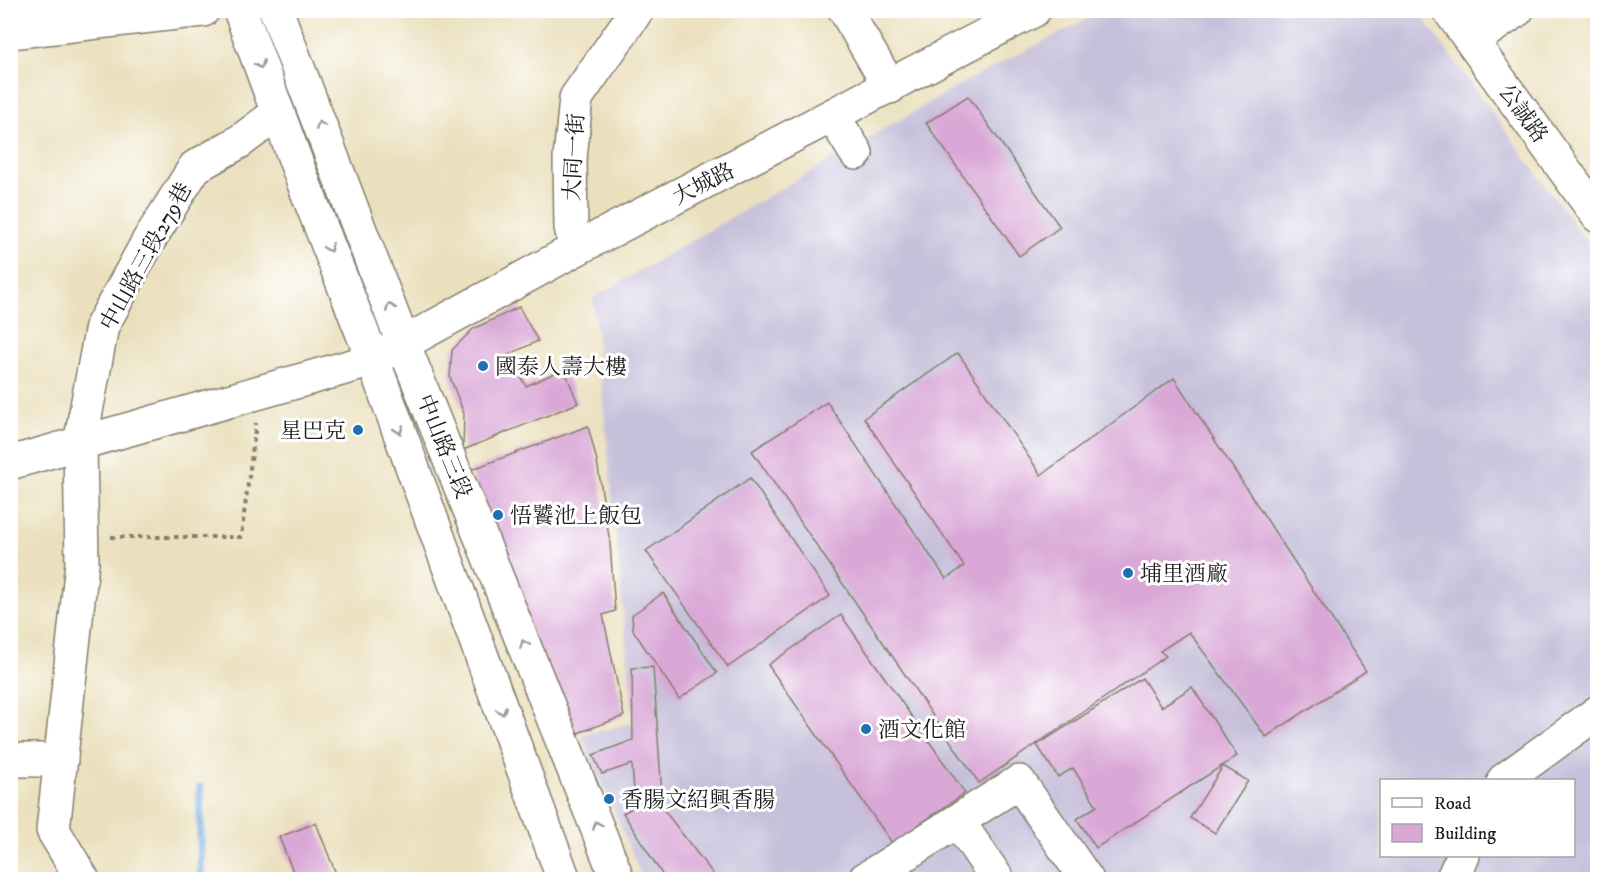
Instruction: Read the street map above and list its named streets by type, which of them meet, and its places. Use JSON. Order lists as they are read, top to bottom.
{
  "streets": {
    "street": [
      "公誠路",
      "大同一街",
      "大城路",
      "中山路三段279巷",
      "中山路三段"
    ]
  },
  "crossings": [
    ["大同一街", "大城路"],
    ["大城路", "中山路三段279巷"],
    ["大城路", "中山路三段"],
    ["中山路三段279巷", "中山路三段"]
  ],
  "places": [
    "國泰人壽大樓",
    "星巴克",
    "悟饕池上飯包",
    "埔里酒廠",
    "酒文化館",
    "香腸文紹興香腸"
  ],
  "legend": ["Road", "Building"]
}
